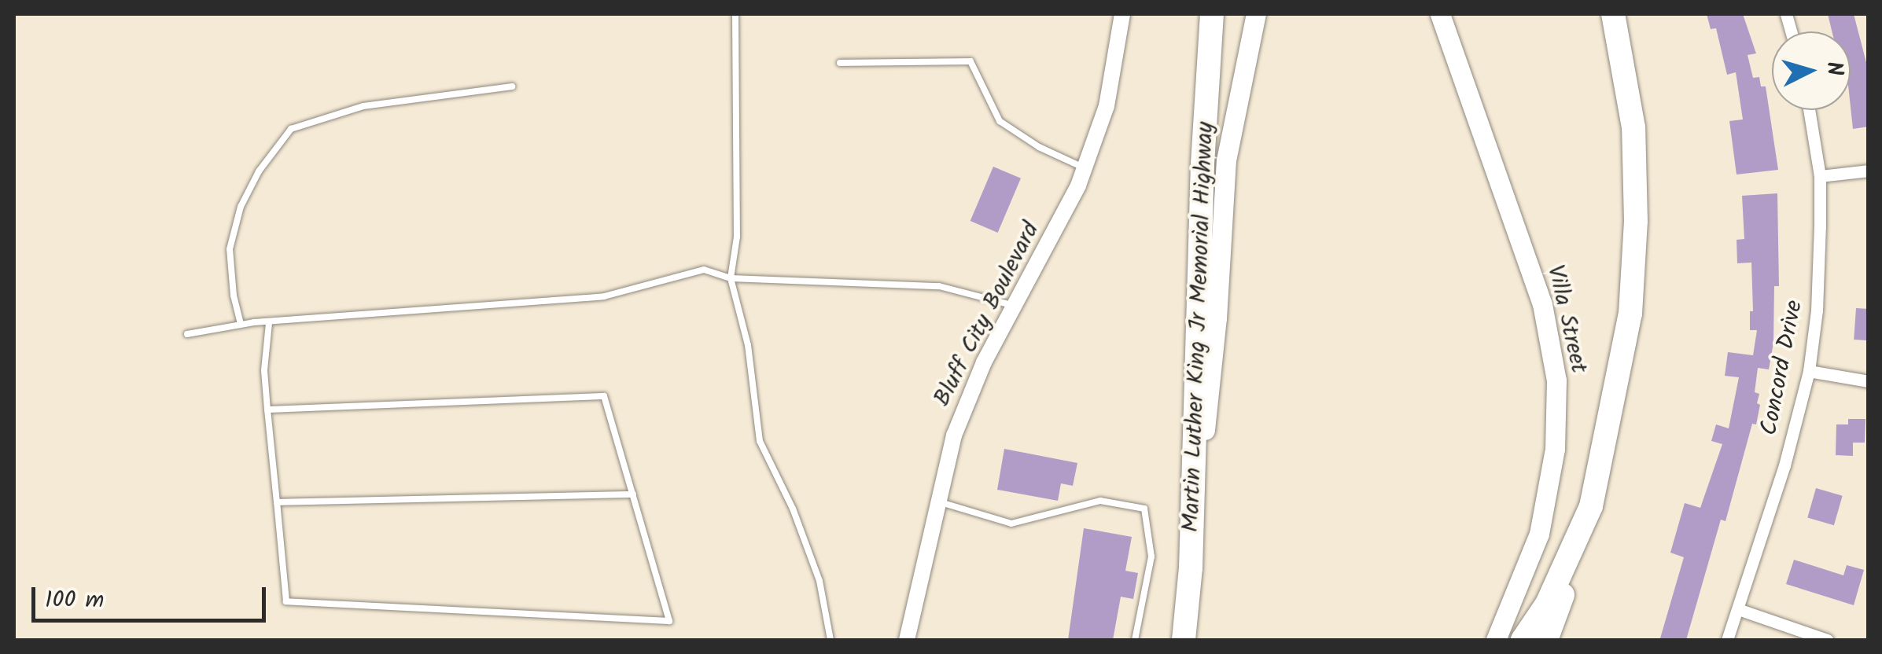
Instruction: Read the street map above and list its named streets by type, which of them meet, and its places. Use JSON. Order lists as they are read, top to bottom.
{
  "streets": {
    "highway": ["Martin Luther King Jr Memorial Highway"],
    "main road": ["Villa Street"],
    "street": ["Bluff City Boulevard", "Concord Drive"]
  },
  "scale_bar": "100 m",
  "north": "right"
}
